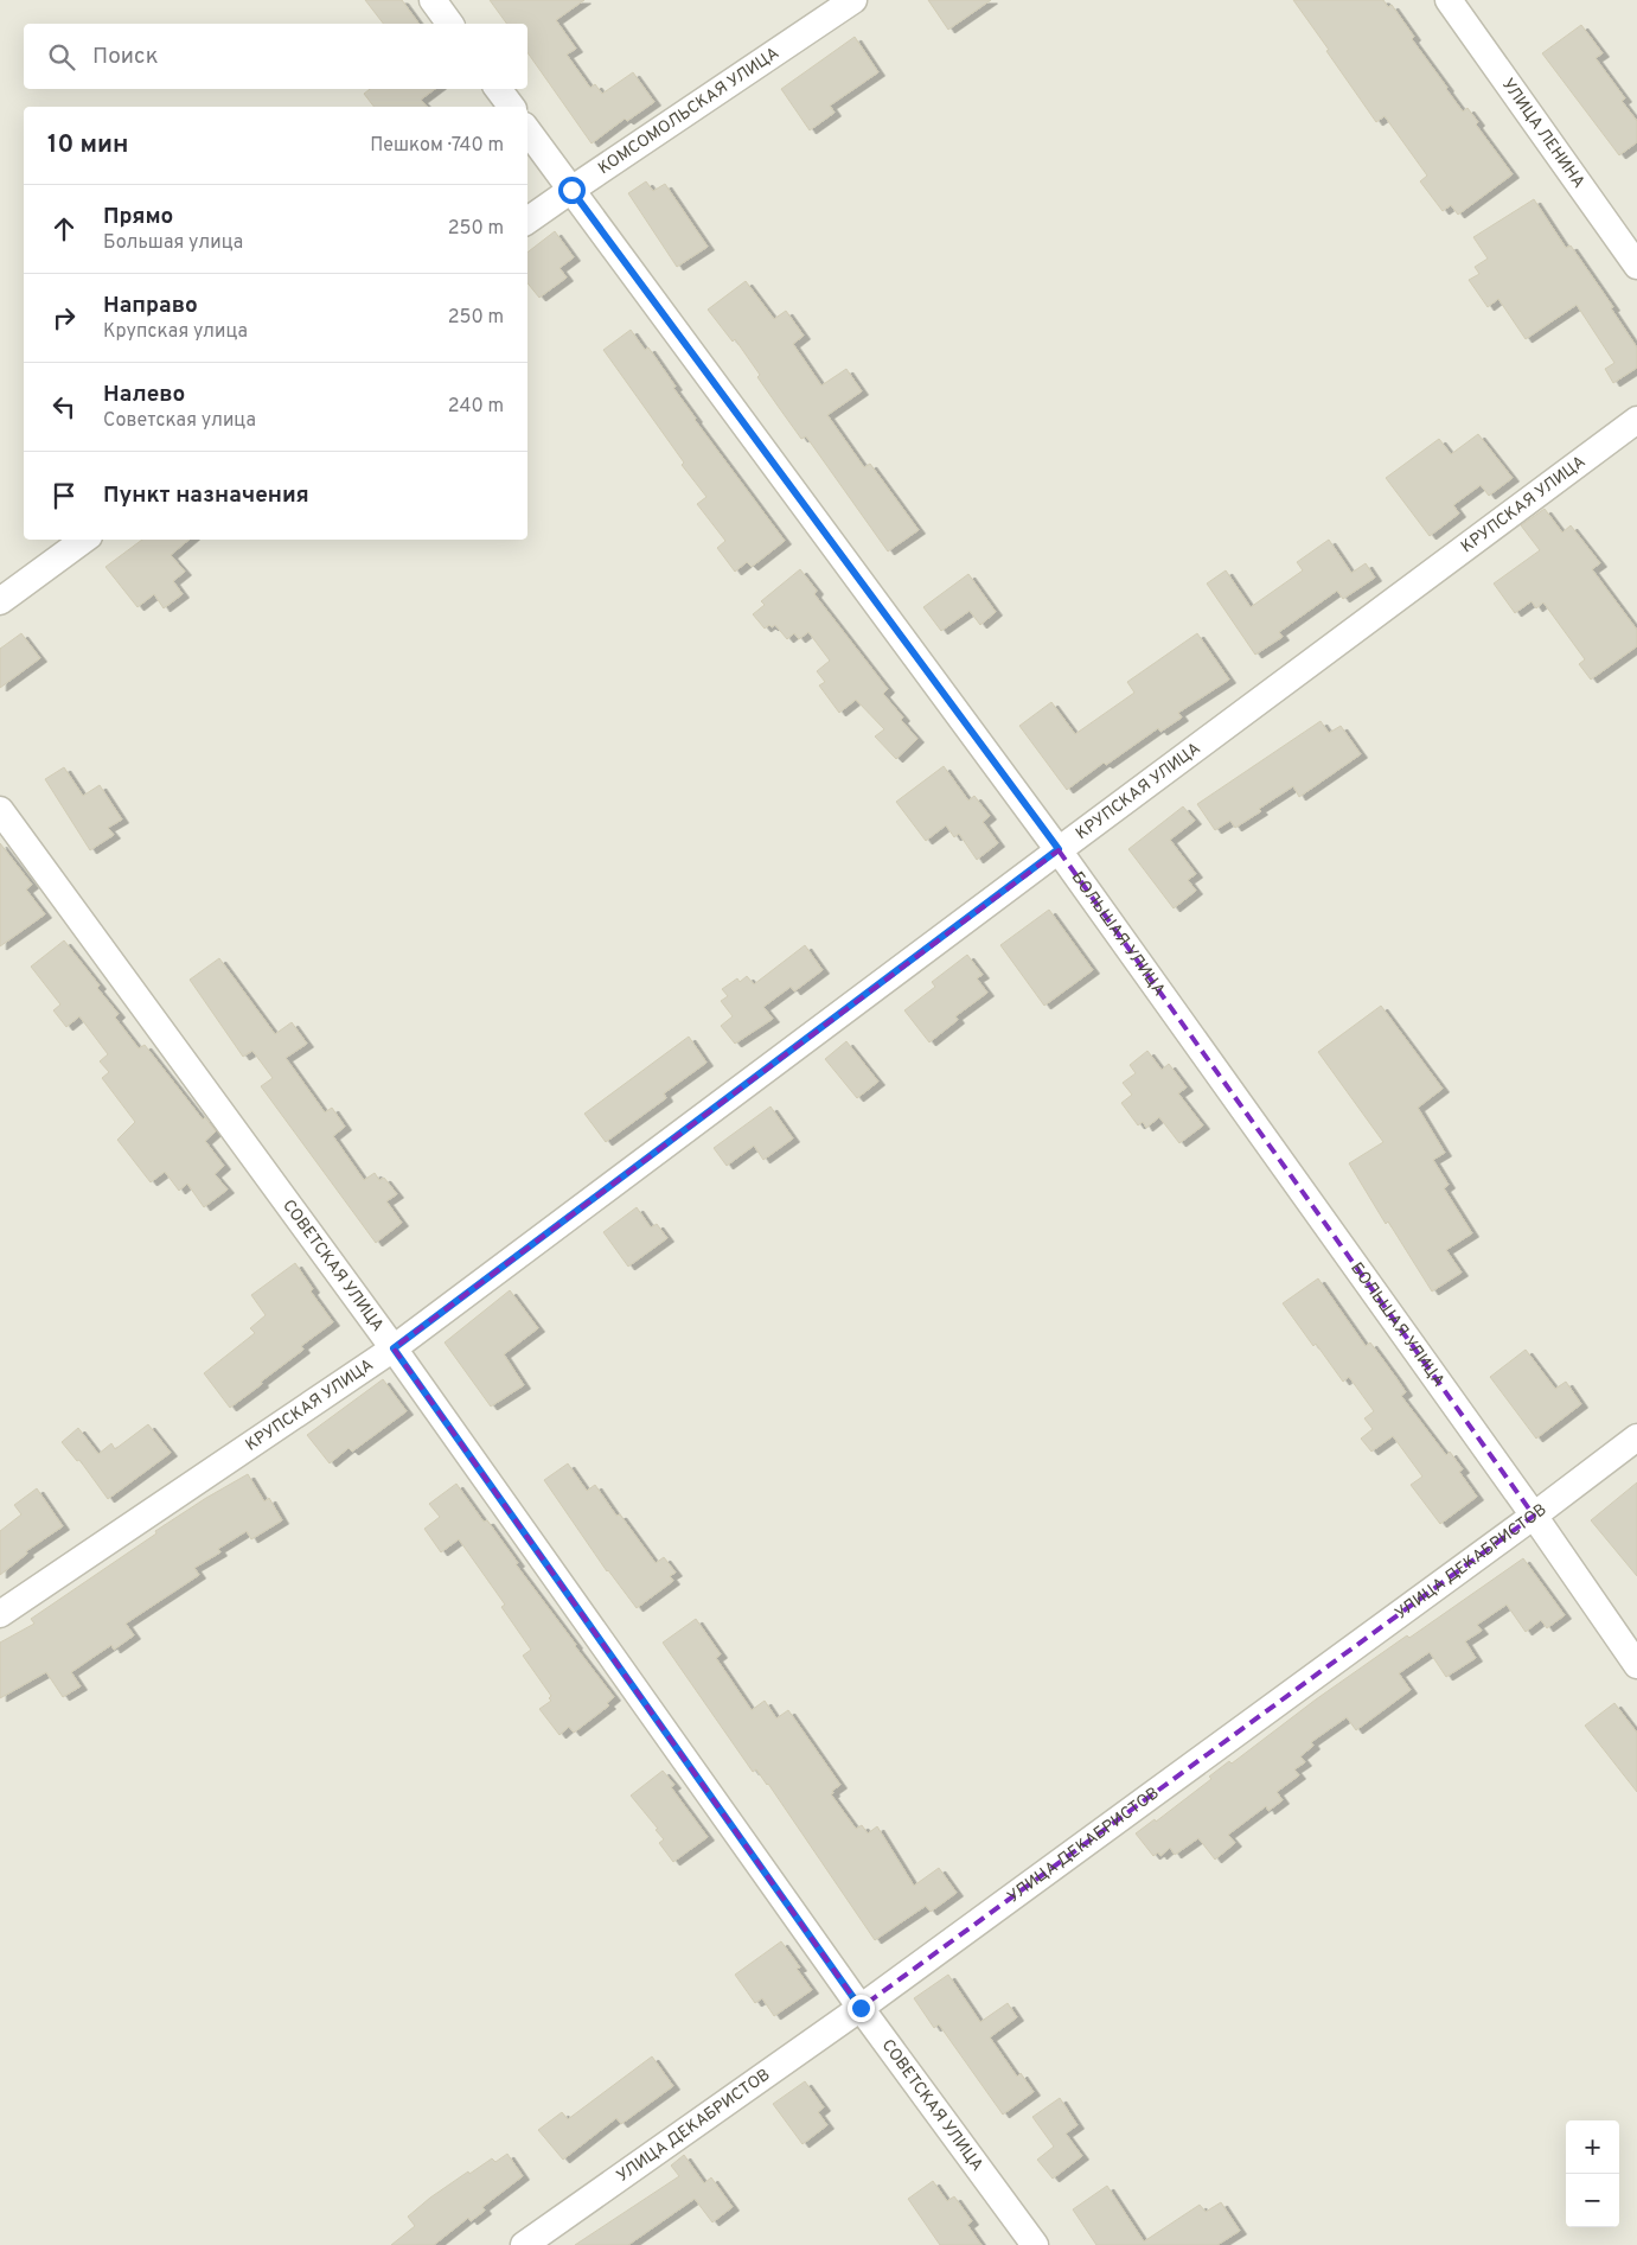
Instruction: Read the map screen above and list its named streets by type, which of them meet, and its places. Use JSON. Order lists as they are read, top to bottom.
{
  "streets": {
    "street": [
      "КОМСОМОЛЬСКАЯ УЛИЦА",
      "УЛИЦА ЛЕНИНА",
      "КРУПСКАЯ УЛИЦА",
      "БОЛЬШАЯ УЛИЦА",
      "СОВЕТСКАЯ УЛИЦА",
      "УЛИЦА ДЕКАБРИСТОВ"
    ]
  },
  "crossings": [
    ["КОМСОМОЛЬСКАЯ УЛИЦА", "БОЛЬШАЯ УЛИЦА"],
    ["КРУПСКАЯ УЛИЦА", "БОЛЬШАЯ УЛИЦА"],
    ["КРУПСКАЯ УЛИЦА", "СОВЕТСКАЯ УЛИЦА"],
    ["БОЛЬШАЯ УЛИЦА", "УЛИЦА ДЕКАБРИСТОВ"],
    ["СОВЕТСКАЯ УЛИЦА", "УЛИЦА ДЕКАБРИСТОВ"]
  ],
  "page": {
    "search": "Поиск",
    "heading": ["10 мин", "Пешком · 740 m"],
    "list": [
      ["Прямо", "Большая улица", "250 m"],
      ["Направо", "Крупская улица", "250 m"],
      ["Налево", "Советская улица", "240 m"],
      "Пункт назначения"
    ],
    "map_buttons": ["+", "−"]
  }
}
